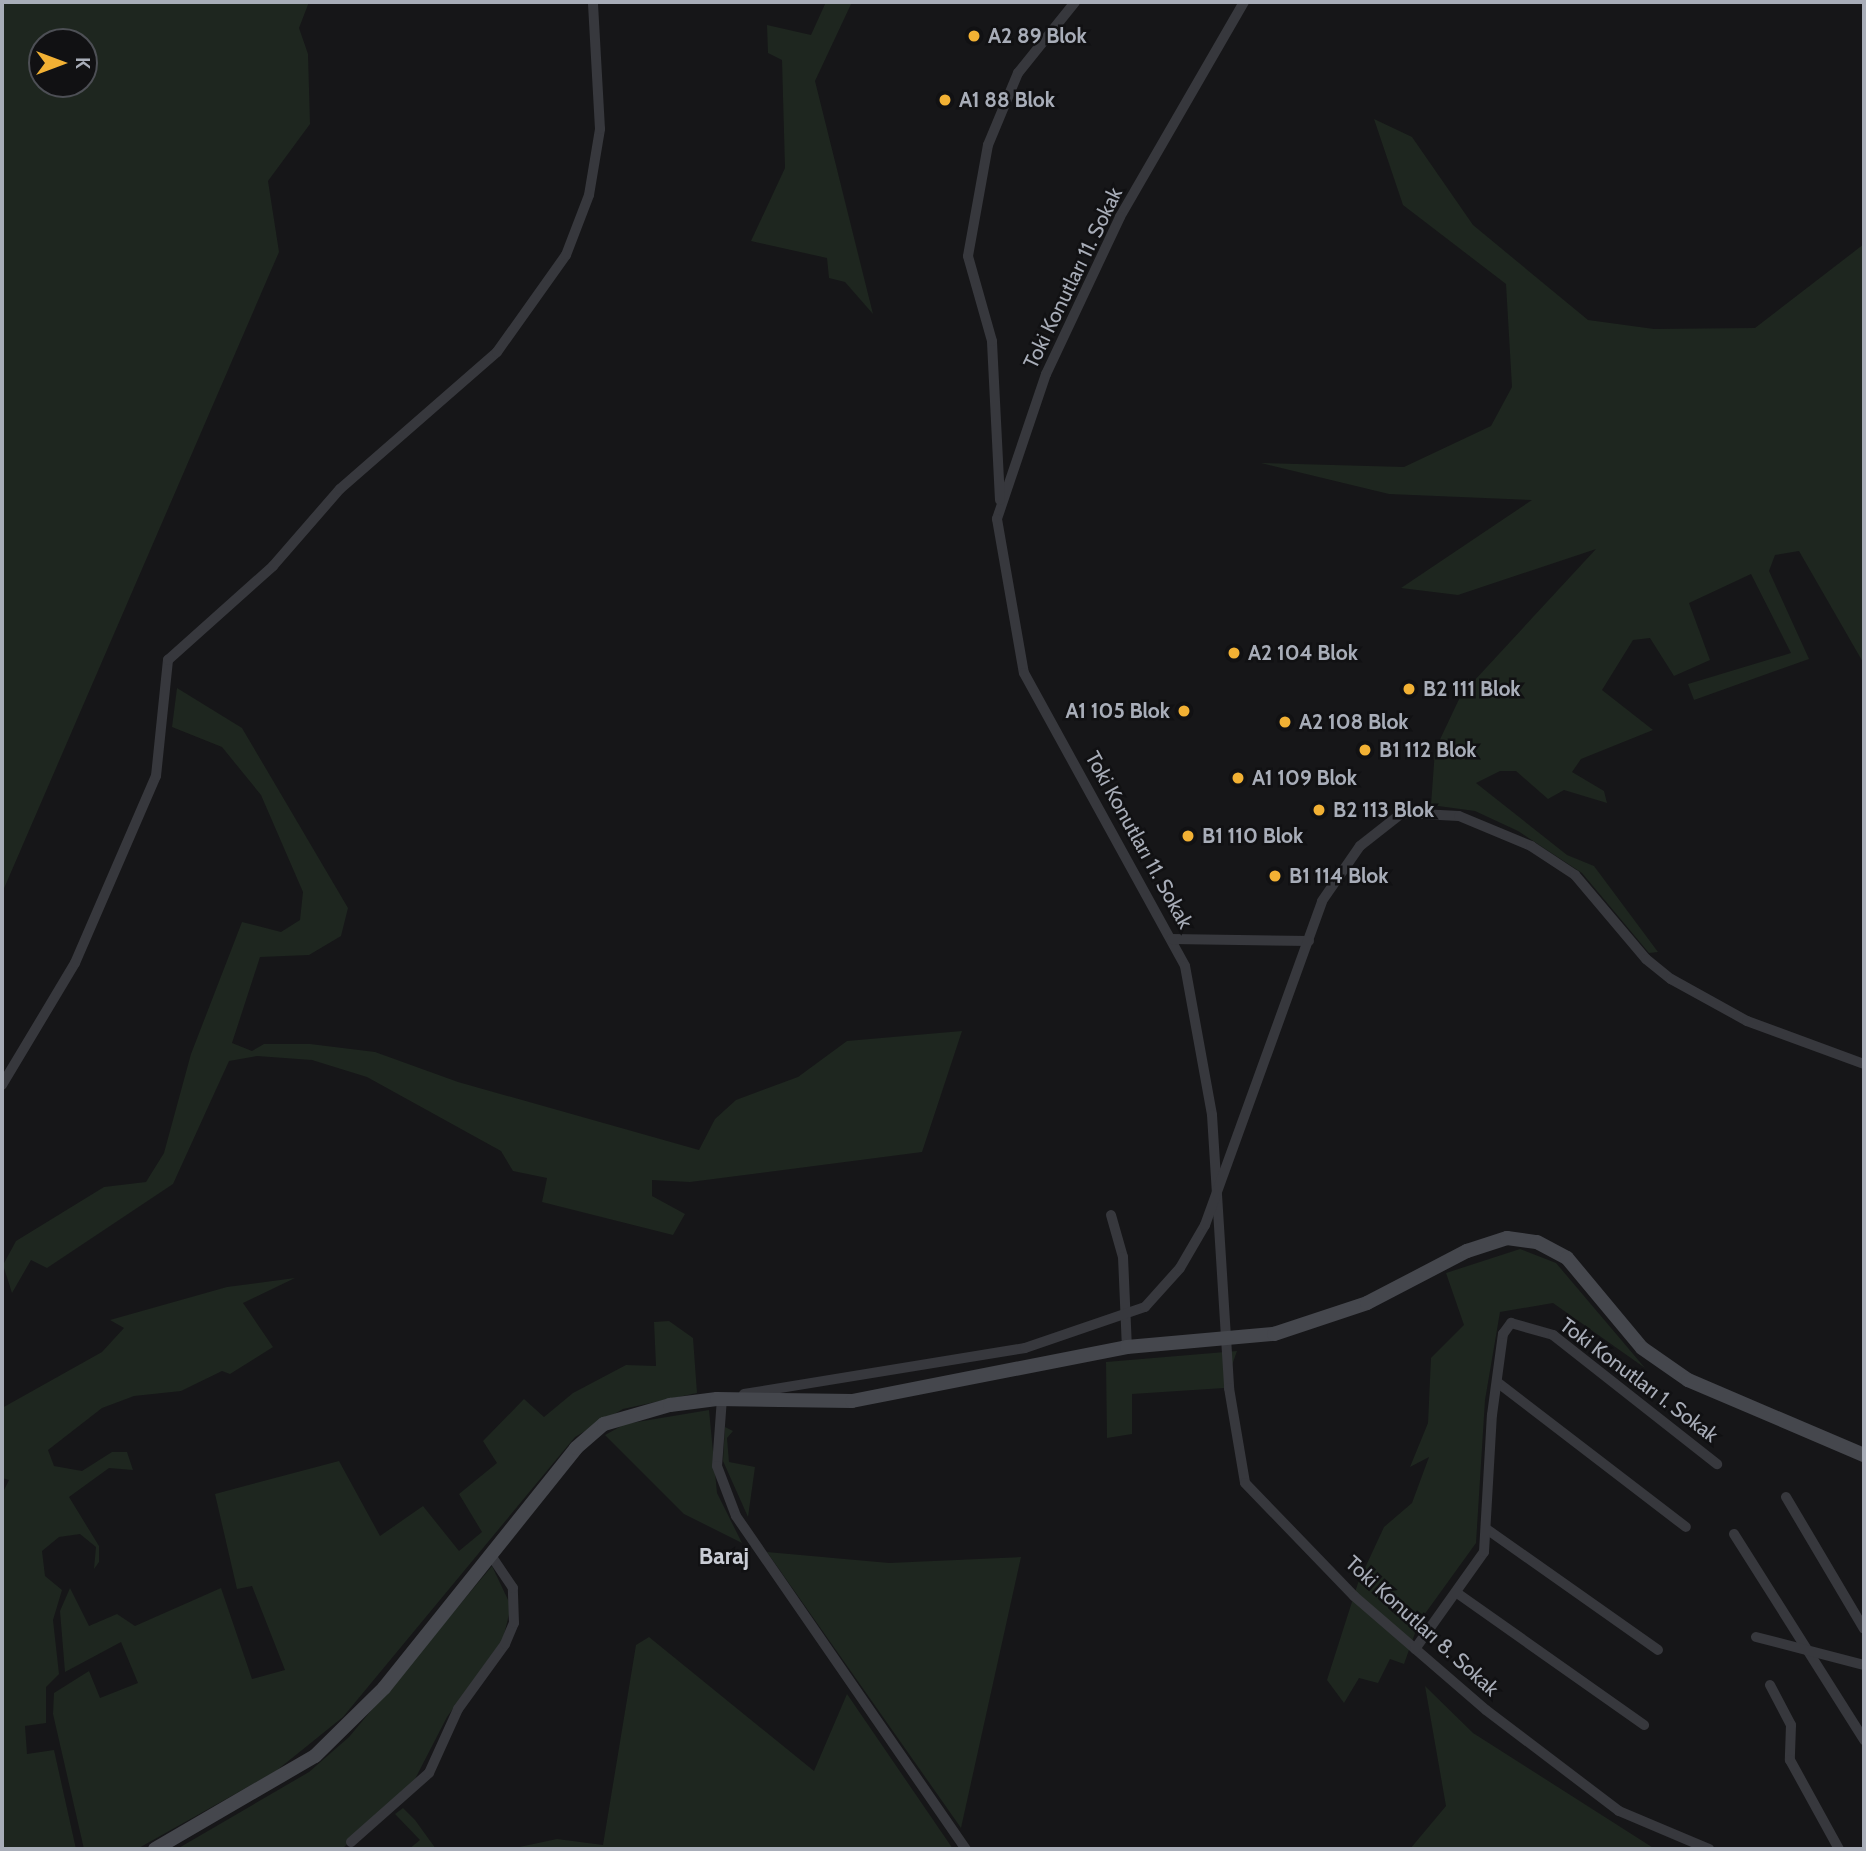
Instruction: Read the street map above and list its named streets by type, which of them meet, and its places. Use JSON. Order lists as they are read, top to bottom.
{
  "streets": {
    "street": ["Toki Konutları 11. Sokak", "Toki Konutları 1. Sokak", "Toki Konutları 8. Sokak"]
  },
  "crossings": [
    ["Toki Konutları 11. Sokak", "Toki Konutları 8. Sokak"],
    ["Toki Konutları 1. Sokak", "Toki Konutları 8. Sokak"]
  ],
  "districts": ["Baraj"],
  "places": [
    "A2 89 Blok",
    "A1 88 Blok",
    "A2 104 Blok",
    "B2 111 Blok",
    "A1 105 Blok",
    "A2 108 Blok",
    "B1 112 Blok",
    "A1 109 Blok",
    "B2 113 Blok",
    "B1 110 Blok",
    "B1 114 Blok"
  ],
  "north": "right"
}
